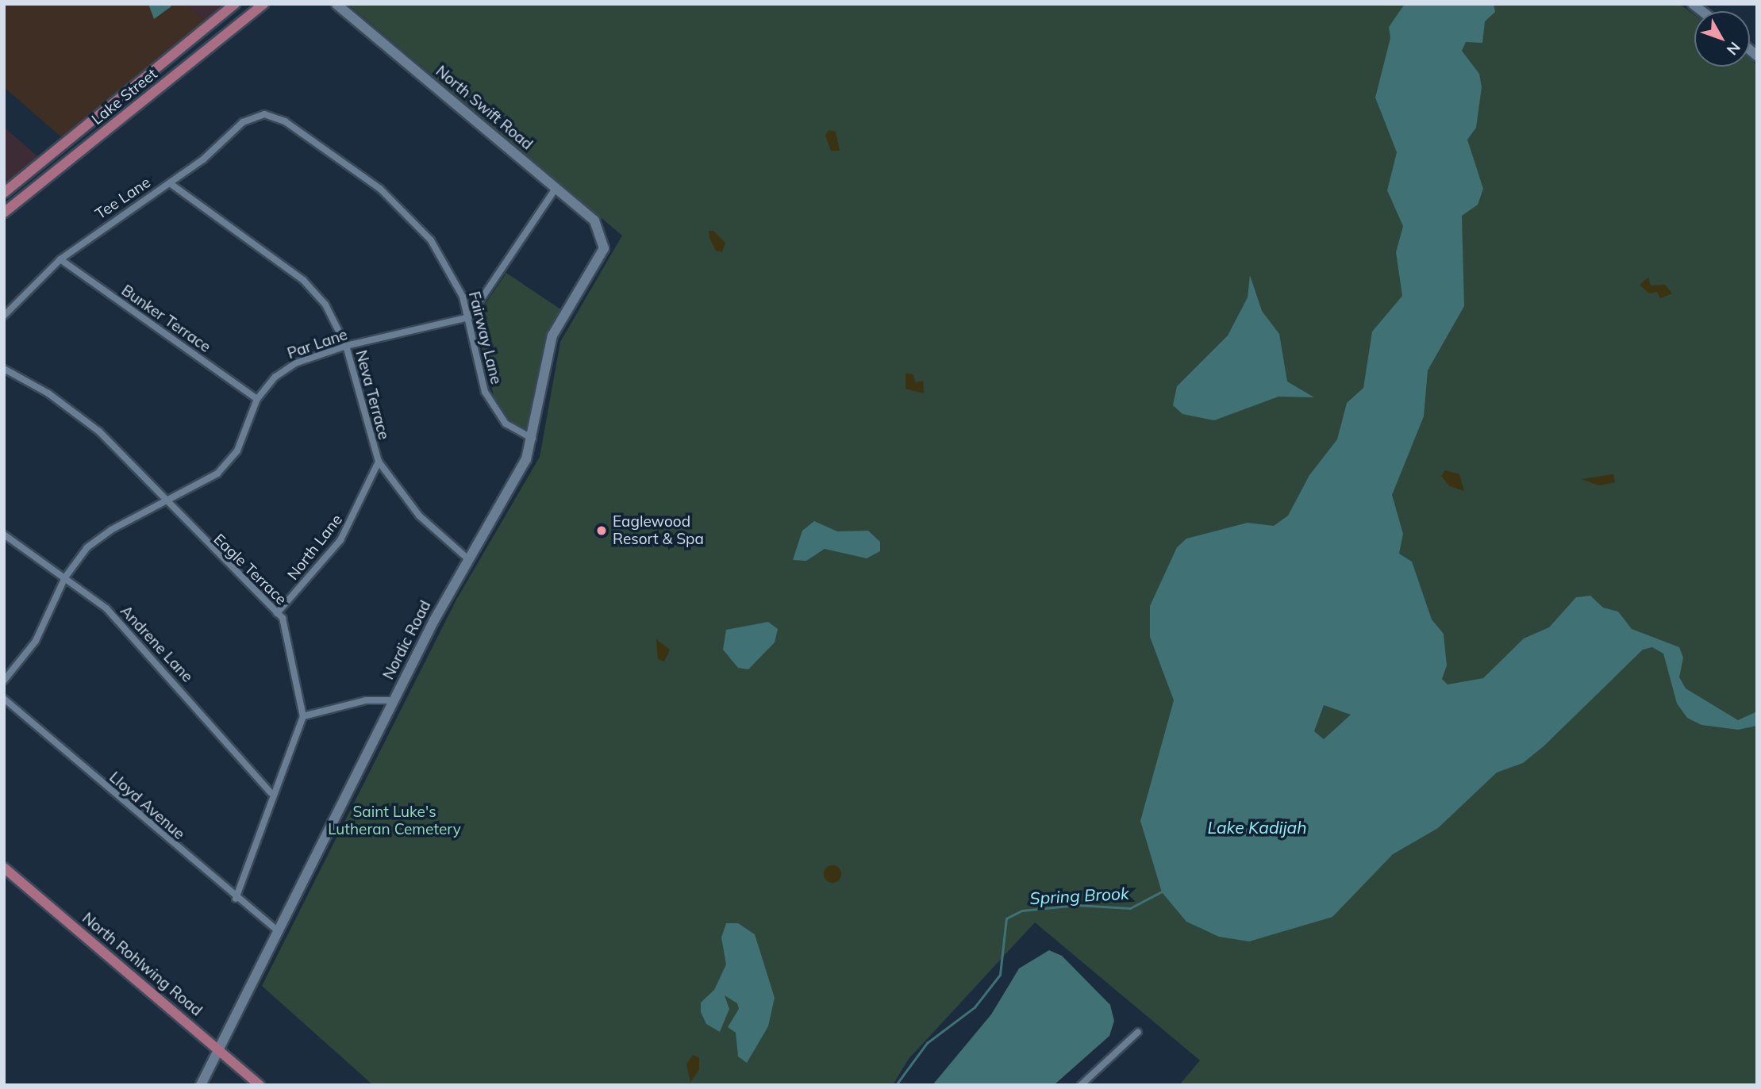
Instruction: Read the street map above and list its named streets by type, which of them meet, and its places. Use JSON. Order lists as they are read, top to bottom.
{
  "streets": {
    "main road": ["Lake Street", "North Rohlwing Road"],
    "street": [
      "North Swift Road",
      "Tee Lane",
      "Bunker Terrace",
      "Fairway Lane",
      "Par Lane",
      "Neva Terrace",
      "North Lane",
      "Eagle Terrace",
      "Nordic Road",
      "Andrene Lane",
      "Lloyd Avenue"
    ]
  },
  "crossings": [
    ["North Swift Road", "Nordic Road"],
    ["Tee Lane", "Bunker Terrace"],
    ["Tee Lane", "Fairway Lane"],
    ["Tee Lane", "Neva Terrace"],
    ["Bunker Terrace", "Par Lane"],
    ["Fairway Lane", "Par Lane"],
    ["Fairway Lane", "Nordic Road"],
    ["Par Lane", "Neva Terrace"],
    ["Par Lane", "Eagle Terrace"],
    ["Par Lane", "Andrene Lane"],
    ["Neva Terrace", "North Lane"],
    ["Neva Terrace", "Nordic Road"],
    ["North Lane", "Eagle Terrace"],
    ["Nordic Road", "Lloyd Avenue"],
    ["Nordic Road", "North Rohlwing Road"]
  ],
  "water": ["Lake Kadijah", "Spring Brook"],
  "parks": ["Saint Luke's Lutheran Cemetery"],
  "places": ["Eaglewood Resort & Spa"],
  "north": "bottom right"
}
